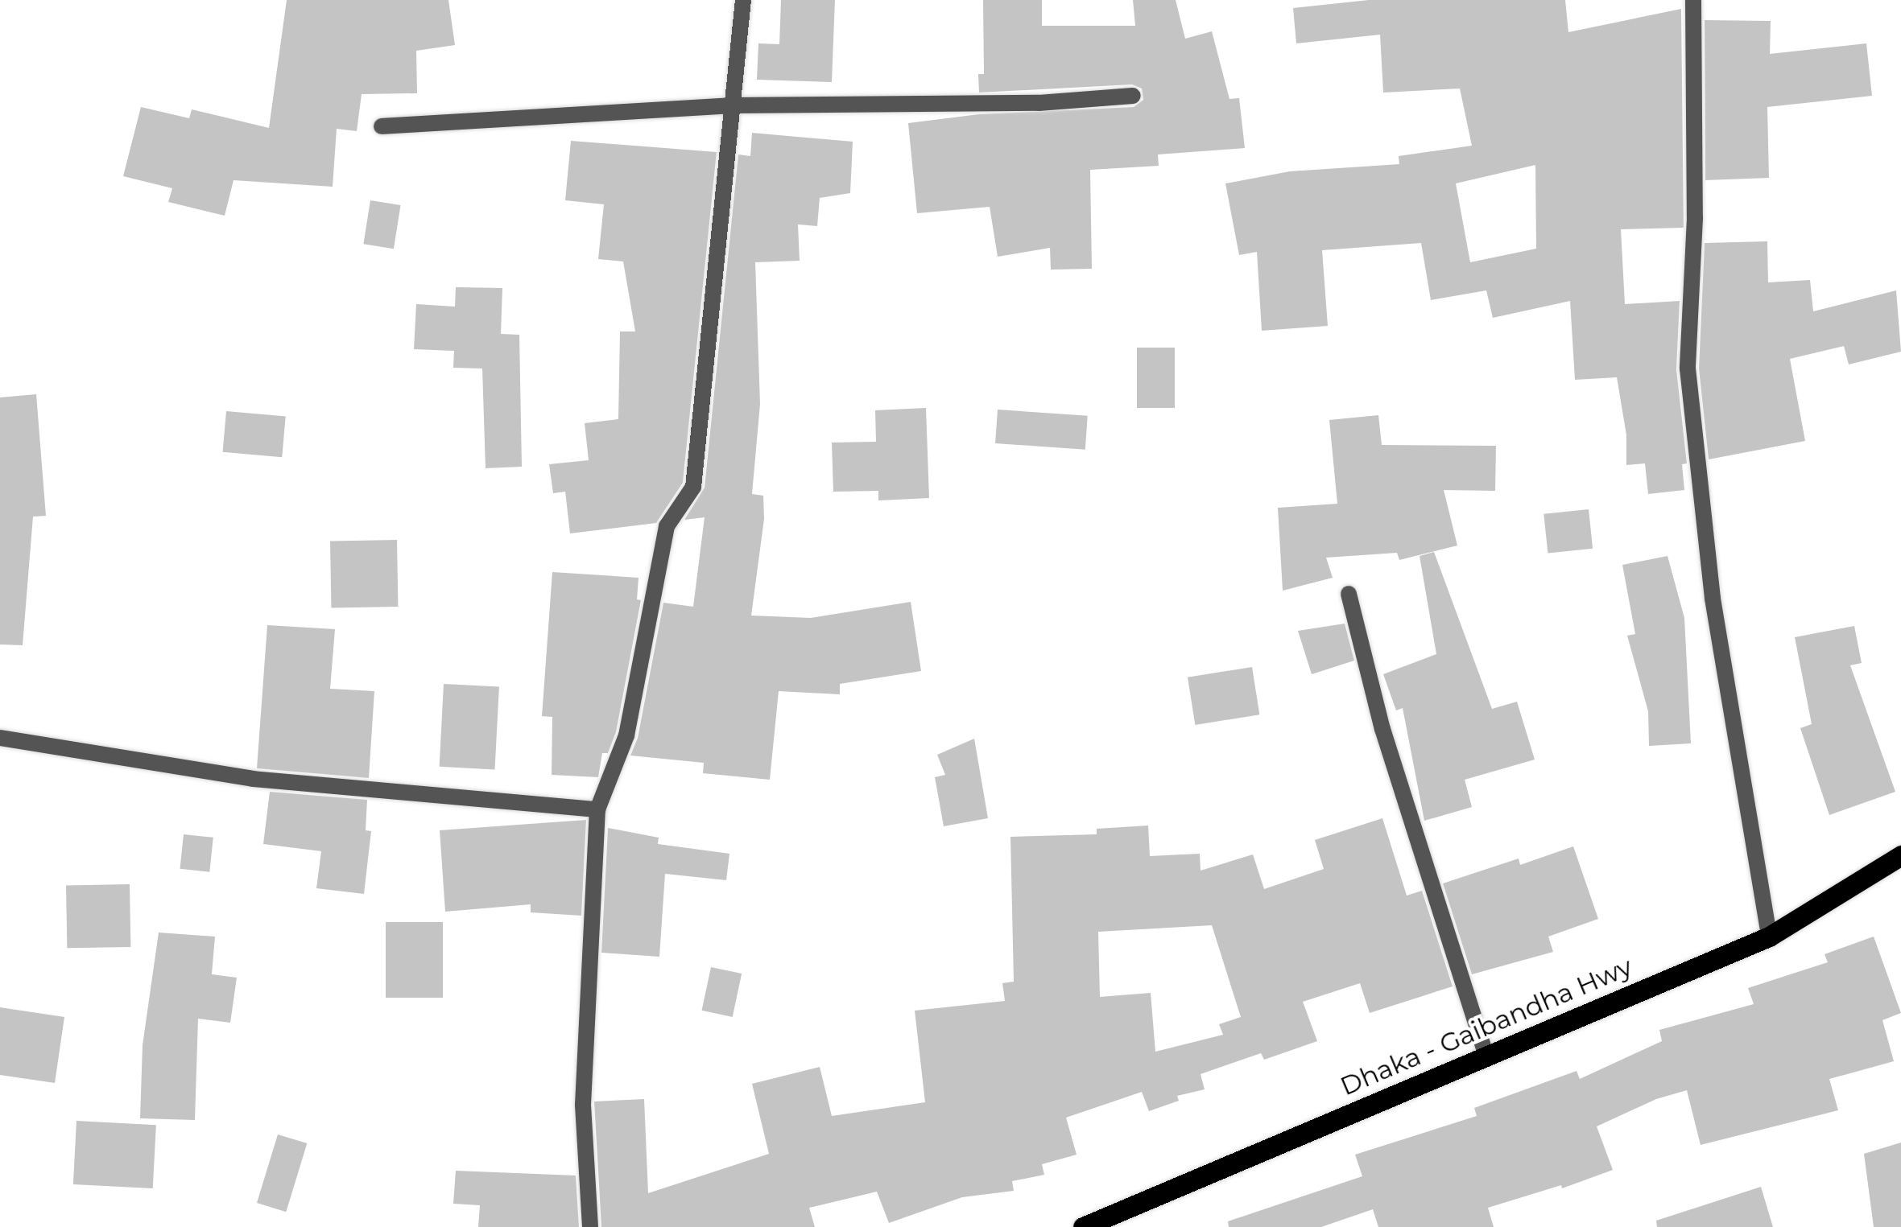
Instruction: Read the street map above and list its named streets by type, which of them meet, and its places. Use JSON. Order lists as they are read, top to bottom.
{
  "streets": {
    "main road": ["Dhaka - Gaibandha Hwy"]
  }
}
